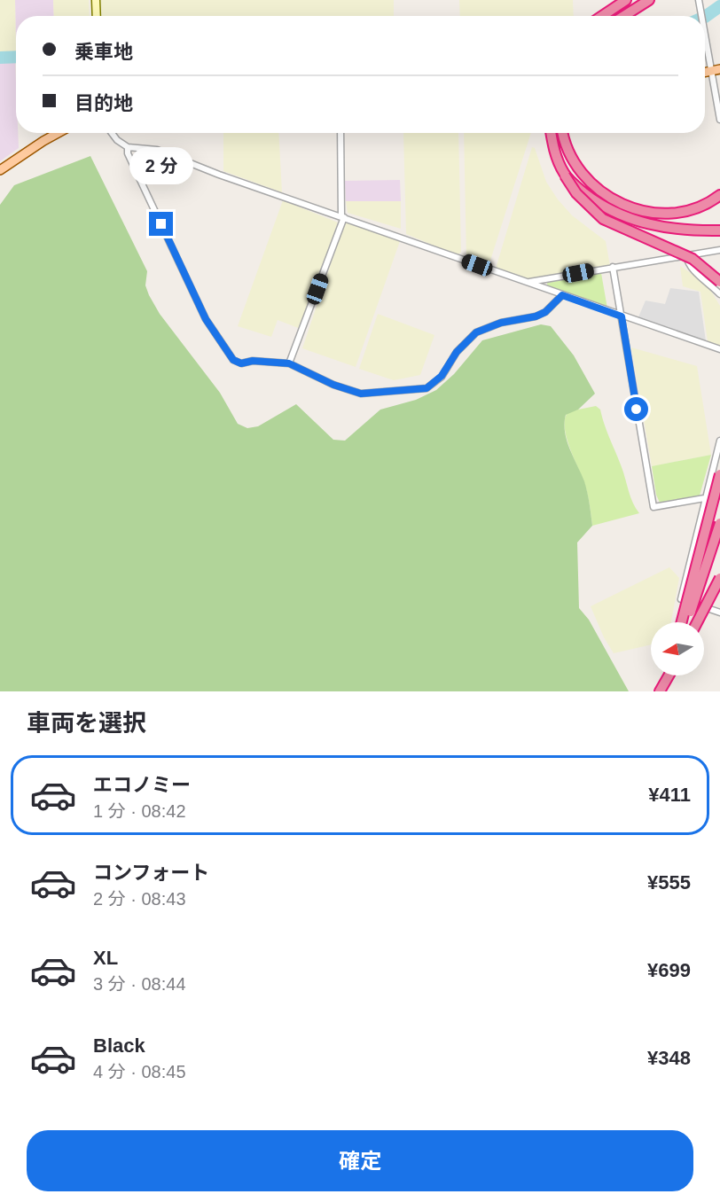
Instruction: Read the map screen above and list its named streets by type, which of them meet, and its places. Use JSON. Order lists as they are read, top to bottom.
{
  "north": "left",
  "page": {
    "banner": ["乗車地", "目的地"],
    "bubble": "2 分",
    "heading": "車両を選択",
    "list": [
      {
        "name": "エコノミー",
        "note": "1 分 · 08:42",
        "value": "¥411"
      },
      {
        "name": "コンフォート",
        "note": "2 分 · 08:43",
        "value": "¥555"
      },
      {
        "name": "XL",
        "note": "3 分 · 08:44",
        "value": "¥699"
      },
      {
        "name": "Black",
        "note": "4 分 · 08:45",
        "value": "¥348"
      }
    ],
    "buttons": "確定"
  }
}
